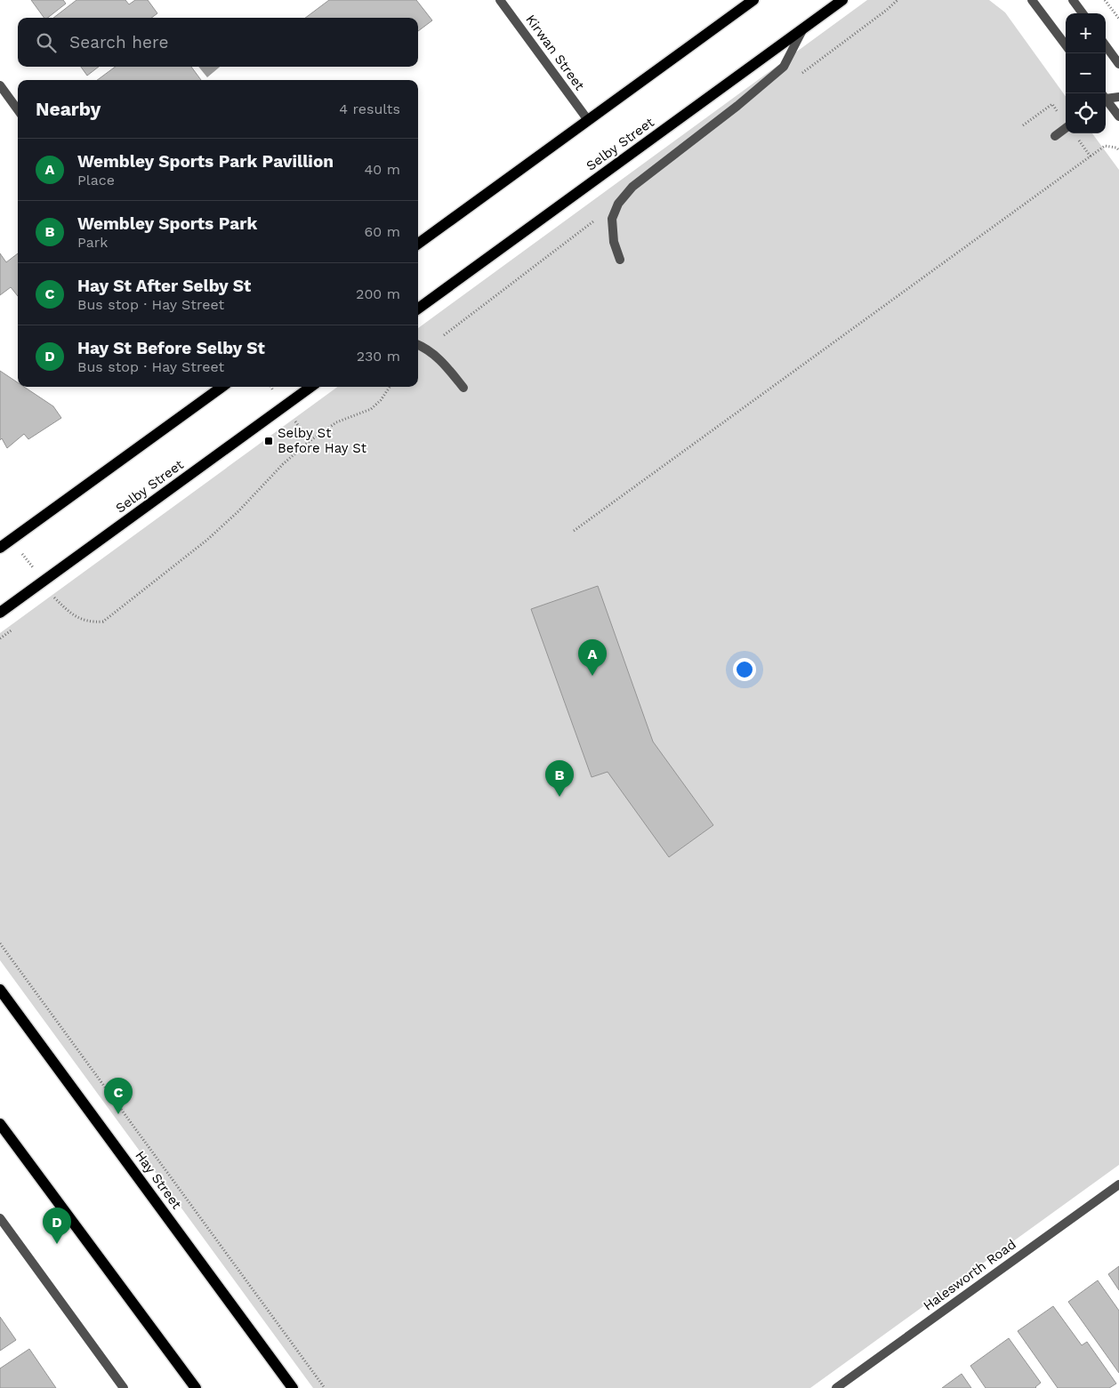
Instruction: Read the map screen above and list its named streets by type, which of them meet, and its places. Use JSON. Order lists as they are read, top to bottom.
{
  "streets": {
    "main road": ["Selby Street", "Hay Street"],
    "street": ["Kirwan Street", "Halesworth Road"]
  },
  "places": {
    "transit": ["Selby St Before Hay St"]
  },
  "page": {
    "map_buttons": ["+", "−"],
    "search": "Search here",
    "heading": ["Nearby", "4 results"],
    "list": [
      {
        "mark": "A",
        "name": "Wembley Sports Park Pavillion",
        "note": "Place",
        "value": "40 m"
      },
      {
        "mark": "B",
        "name": "Wembley Sports Park",
        "note": "Park",
        "value": "60 m"
      },
      {
        "mark": "C",
        "name": "Hay St After Selby St",
        "note": "Bus stop · Hay Street",
        "value": "200 m"
      },
      {
        "mark": "D",
        "name": "Hay St Before Selby St",
        "note": "Bus stop · Hay Street",
        "value": "230 m"
      }
    ],
    "pins": [
      "A",
      "B",
      "C",
      "D"
    ]
  }
}
